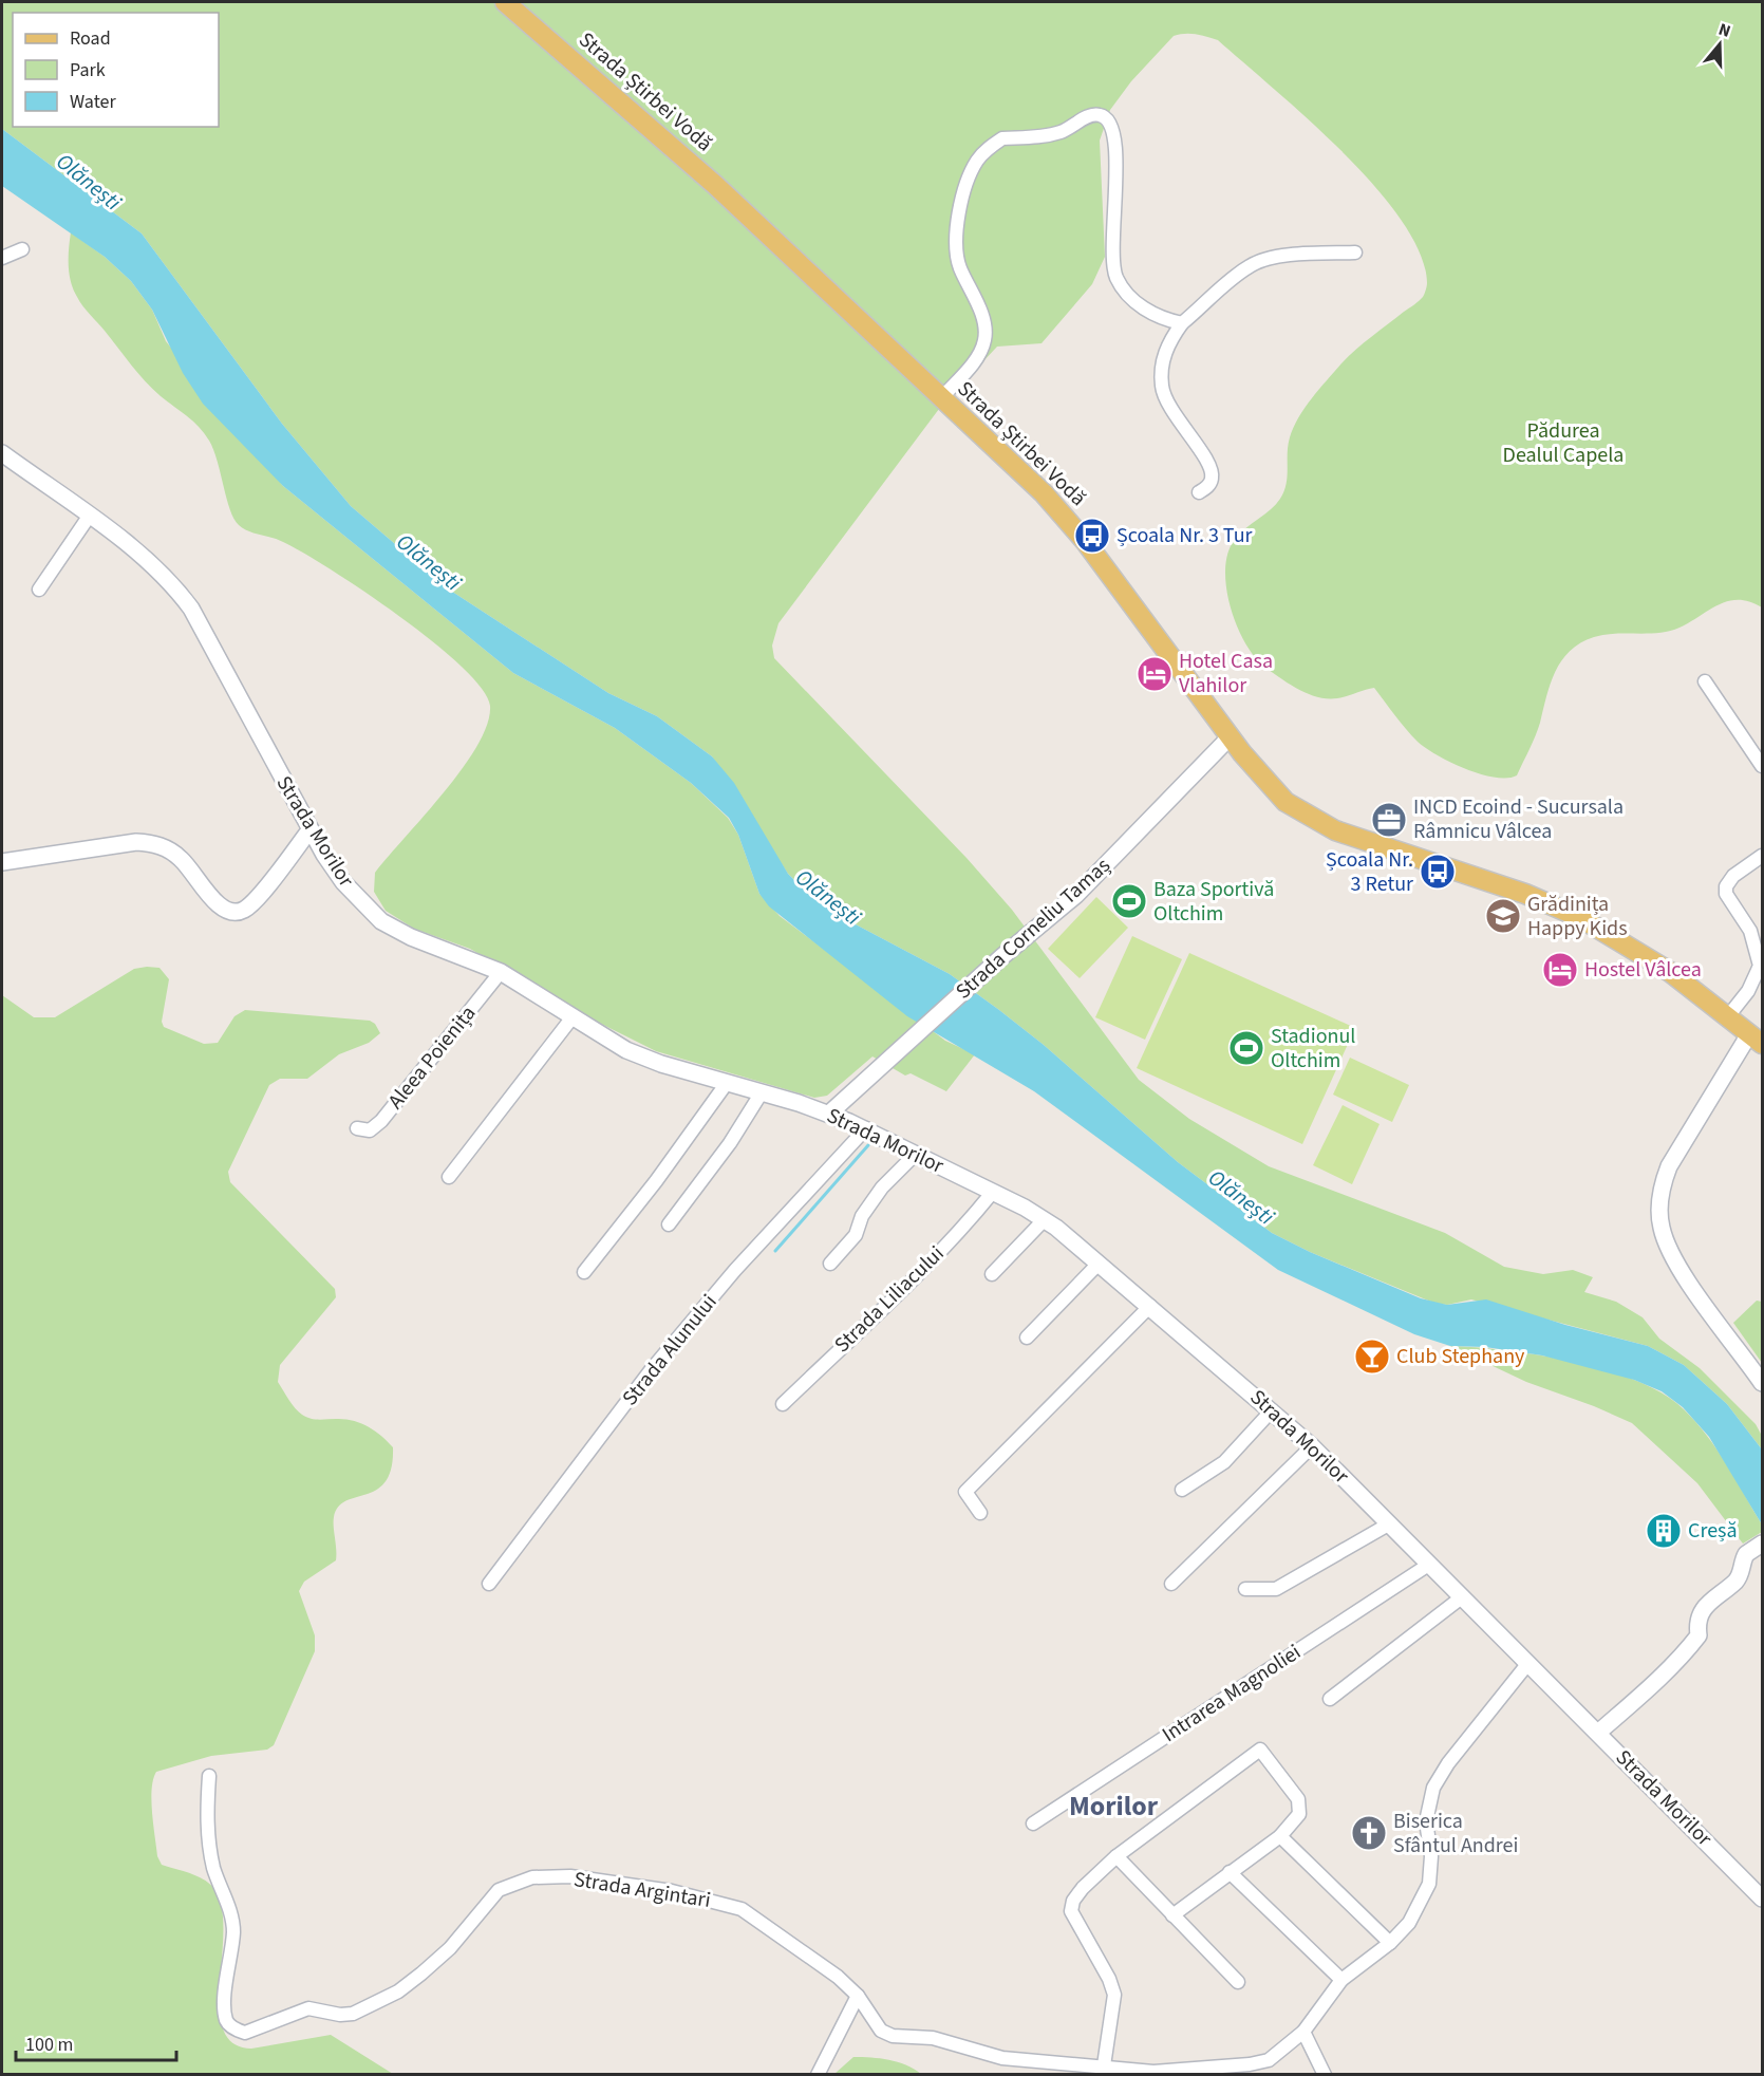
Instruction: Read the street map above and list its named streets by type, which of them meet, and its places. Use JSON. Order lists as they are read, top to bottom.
{
  "streets": {
    "main road": ["Strada Știrbei Vodă"],
    "street": [
      "Strada Morilor",
      "Strada Corneliu Tamaș",
      "Aleea Poienița",
      "Strada Liliacului",
      "Strada Alunului",
      "Intrarea Magnoliei",
      "Strada Argintari"
    ]
  },
  "crossings": [
    ["Strada Știrbei Vodă", "Strada Corneliu Tamaș"],
    ["Strada Morilor", "Strada Corneliu Tamaș"],
    ["Strada Morilor", "Aleea Poienița"],
    ["Strada Morilor", "Strada Liliacului"],
    ["Strada Morilor", "Strada Alunului"],
    ["Strada Morilor", "Intrarea Magnoliei"],
    ["Strada Morilor", "Strada Argintari"]
  ],
  "districts": ["Morilor"],
  "water": ["Olănești"],
  "parks": ["Pădurea Dealul Capela"],
  "places": {
    "bus stop": ["Școala Nr. 3 Tur", "Școala Nr. 3 Retur"],
    "hotel": ["Hotel Casa Vlahilor", "Hostel Vâlcea"],
    "office": ["INCD Ecoind - Sucursala Râmnicu Vâlcea"],
    "sports": ["Baza Sportivă Oltchim", "Stadionul Oltchim"],
    "school or university": ["Grădinița Happy Kids"],
    "bar": ["Club Stephany"],
    "building": ["Creșă"],
    "church": ["Biserica Sfântul Andrei"]
  },
  "legend": ["Road", "Park", "Water"],
  "scale_bar": "100 m",
  "north": "top"
}
